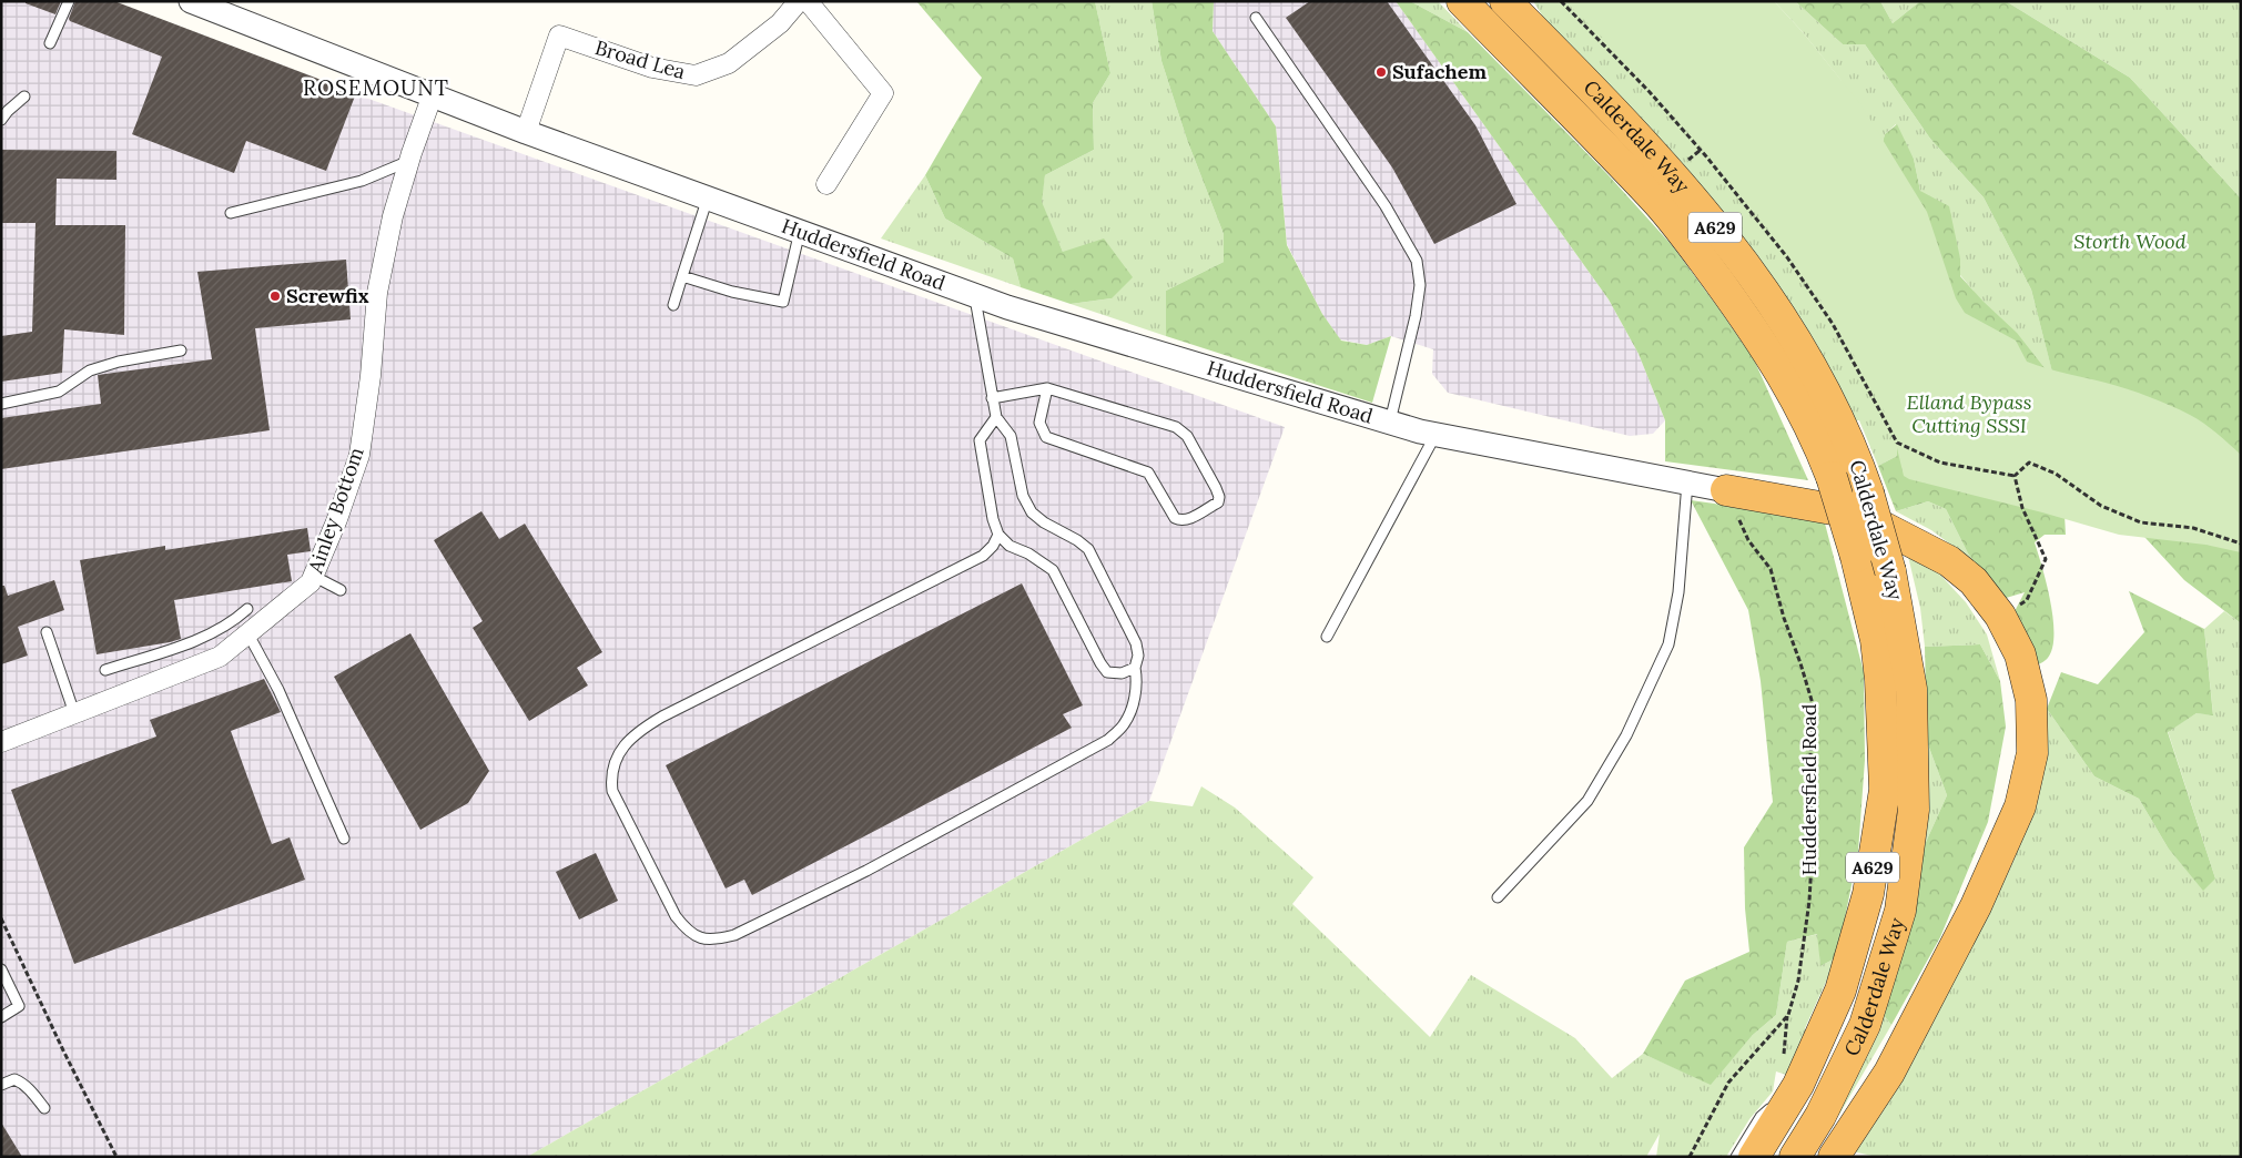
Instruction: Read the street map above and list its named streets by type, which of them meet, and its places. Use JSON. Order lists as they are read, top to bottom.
{
  "streets": {
    "highway": ["Calderdale Way", "A629"],
    "street": ["Broad Lea", "Huddersfield Road", "Ainley Bottom"]
  },
  "crossings": [
    ["Broad Lea", "Huddersfield Road"],
    ["Huddersfield Road", "Ainley Bottom"]
  ],
  "districts": ["ROSEMOUNT"],
  "parks": ["Storth Wood", "Elland Bypass Cutting SSSI"],
  "places": ["Sufachem", "Screwfix"]
}
